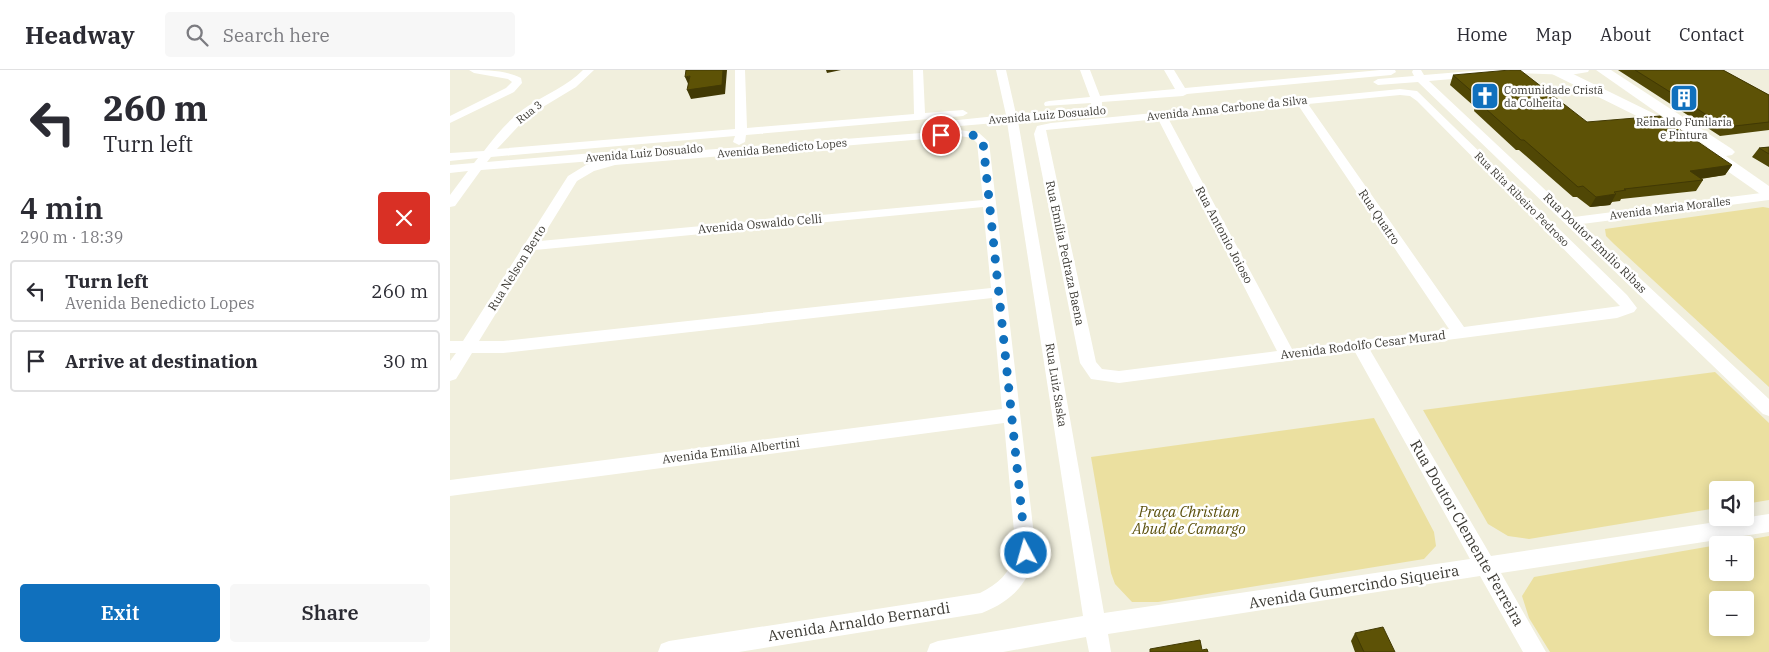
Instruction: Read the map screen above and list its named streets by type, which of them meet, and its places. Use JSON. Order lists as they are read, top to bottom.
{
  "streets": {
    "street": [
      "Avenida Anna Carbone da Silva",
      "Rua 3",
      "Avenida Luiz Dosualdo",
      "Avenida Benedicto Lopes",
      "Rua Rita Ribeiro Pedroso",
      "Avenida Maria Moralles",
      "Rua Quatro",
      "Avenida Oswaldo Celli",
      "Rua Antonio Joioso",
      "Rua Doutor Emílio Ribas",
      "Rua Emília Pedraza Baena",
      "Rua Nelson Berto",
      "Avenida Rodolfo Cesar Murad",
      "Rua Luiz Saska",
      "Avenida Emília Albertini",
      "Rua Doutor Clemente Ferreira",
      "Avenida Gumercindo Siqueira",
      "Avenida Arnaldo Bernardi"
    ]
  },
  "crossings": [
    ["Avenida Anna Carbone da Silva", "Rua Rita Ribeiro Pedroso"],
    ["Avenida Anna Carbone da Silva", "Rua Quatro"],
    ["Avenida Anna Carbone da Silva", "Rua Antonio Joioso"],
    ["Avenida Anna Carbone da Silva", "Rua Emília Pedraza Baena"],
    ["Rua 3", "Avenida Luiz Dosualdo"],
    ["Avenida Luiz Dosualdo", "Rua Doutor Emílio Ribas"],
    ["Avenida Luiz Dosualdo", "Rua Luiz Saska"],
    ["Avenida Benedicto Lopes", "Avenida Oswaldo Celli"],
    ["Avenida Benedicto Lopes", "Rua Nelson Berto"],
    ["Rua Rita Ribeiro Pedroso", "Avenida Rodolfo Cesar Murad"],
    ["Avenida Maria Moralles", "Rua Doutor Emílio Ribas"],
    ["Rua Quatro", "Avenida Rodolfo Cesar Murad"],
    ["Avenida Oswaldo Celli", "Rua Nelson Berto"],
    ["Rua Antonio Joioso", "Avenida Rodolfo Cesar Murad"],
    ["Rua Emília Pedraza Baena", "Avenida Rodolfo Cesar Murad"],
    ["Avenida Rodolfo Cesar Murad", "Rua Doutor Clemente Ferreira"],
    ["Rua Luiz Saska", "Avenida Gumercindo Siqueira"],
    ["Avenida Emília Albertini", "Avenida Arnaldo Bernardi"],
    ["Rua Doutor Clemente Ferreira", "Avenida Gumercindo Siqueira"]
  ],
  "parks": ["Praça Christian Abud de Camargo"],
  "places": {
    "church": ["Comunidade Cristã da Colheita"],
    "building": ["Reinaldo Funilaria e Pintura"]
  },
  "page": {
    "header": "Headway",
    "search": "Search here",
    "nav": [
      "Home",
      "Map",
      "About",
      "Contact"
    ],
    "turn": ["260 m", "Turn left"],
    "heading": ["4 min", "290 m · 18:39"],
    "list": [
      {
        "name": "Turn left",
        "note": "Avenida Benedicto Lopes",
        "value": "260 m"
      },
      {
        "name": "Arrive at destination",
        "value": "30 m"
      }
    ],
    "map_buttons": ["+", "−"],
    "buttons": ["Exit", "Share"]
  }
}
